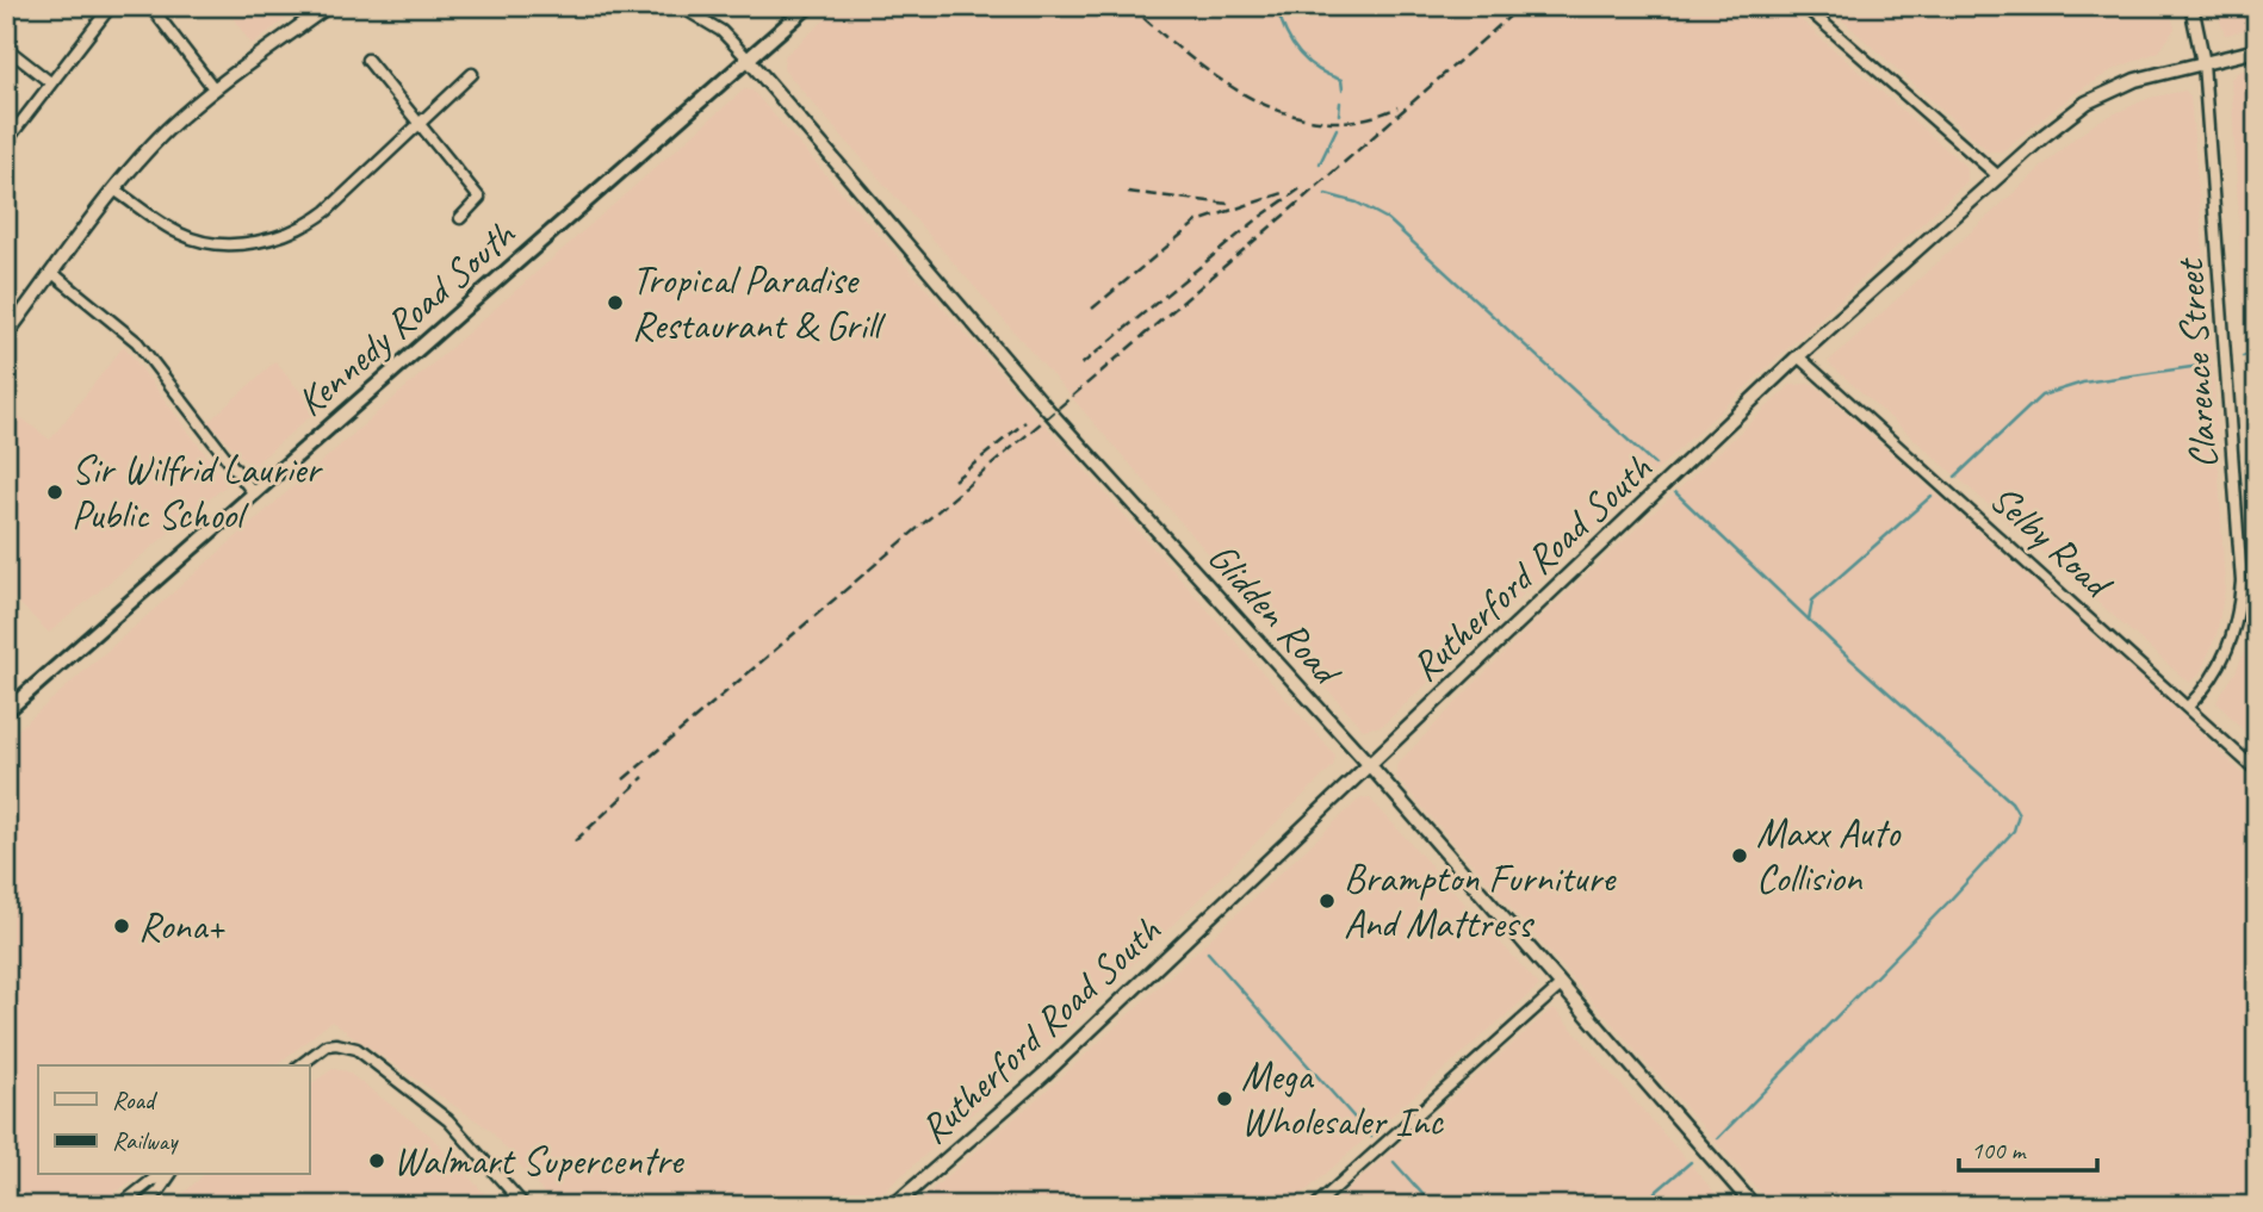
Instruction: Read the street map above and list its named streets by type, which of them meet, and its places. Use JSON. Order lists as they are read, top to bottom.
{
  "streets": {
    "main road": ["Kennedy Road South"],
    "street": [
      "Clarence Street",
      "Selby Road",
      "Rutherford Road South",
      "Glidden Road"
    ]
  },
  "crossings": [
    ["Kennedy Road South", "Glidden Road"],
    ["Clarence Street", "Selby Road"],
    ["Clarence Street", "Rutherford Road South"],
    ["Selby Road", "Rutherford Road South"],
    ["Rutherford Road South", "Glidden Road"]
  ],
  "places": [
    "Tropical Paradise Restaurant & Grill",
    "Sir Wilfrid Laurier Public School",
    "Maxx Auto Collision",
    "Brampton Furniture And Mattress",
    "Rona+",
    "Mega Wholesaler Inc",
    "Walmart Supercentre"
  ],
  "legend": ["Road", "Railway"],
  "scale_bar": "100 m"
}
